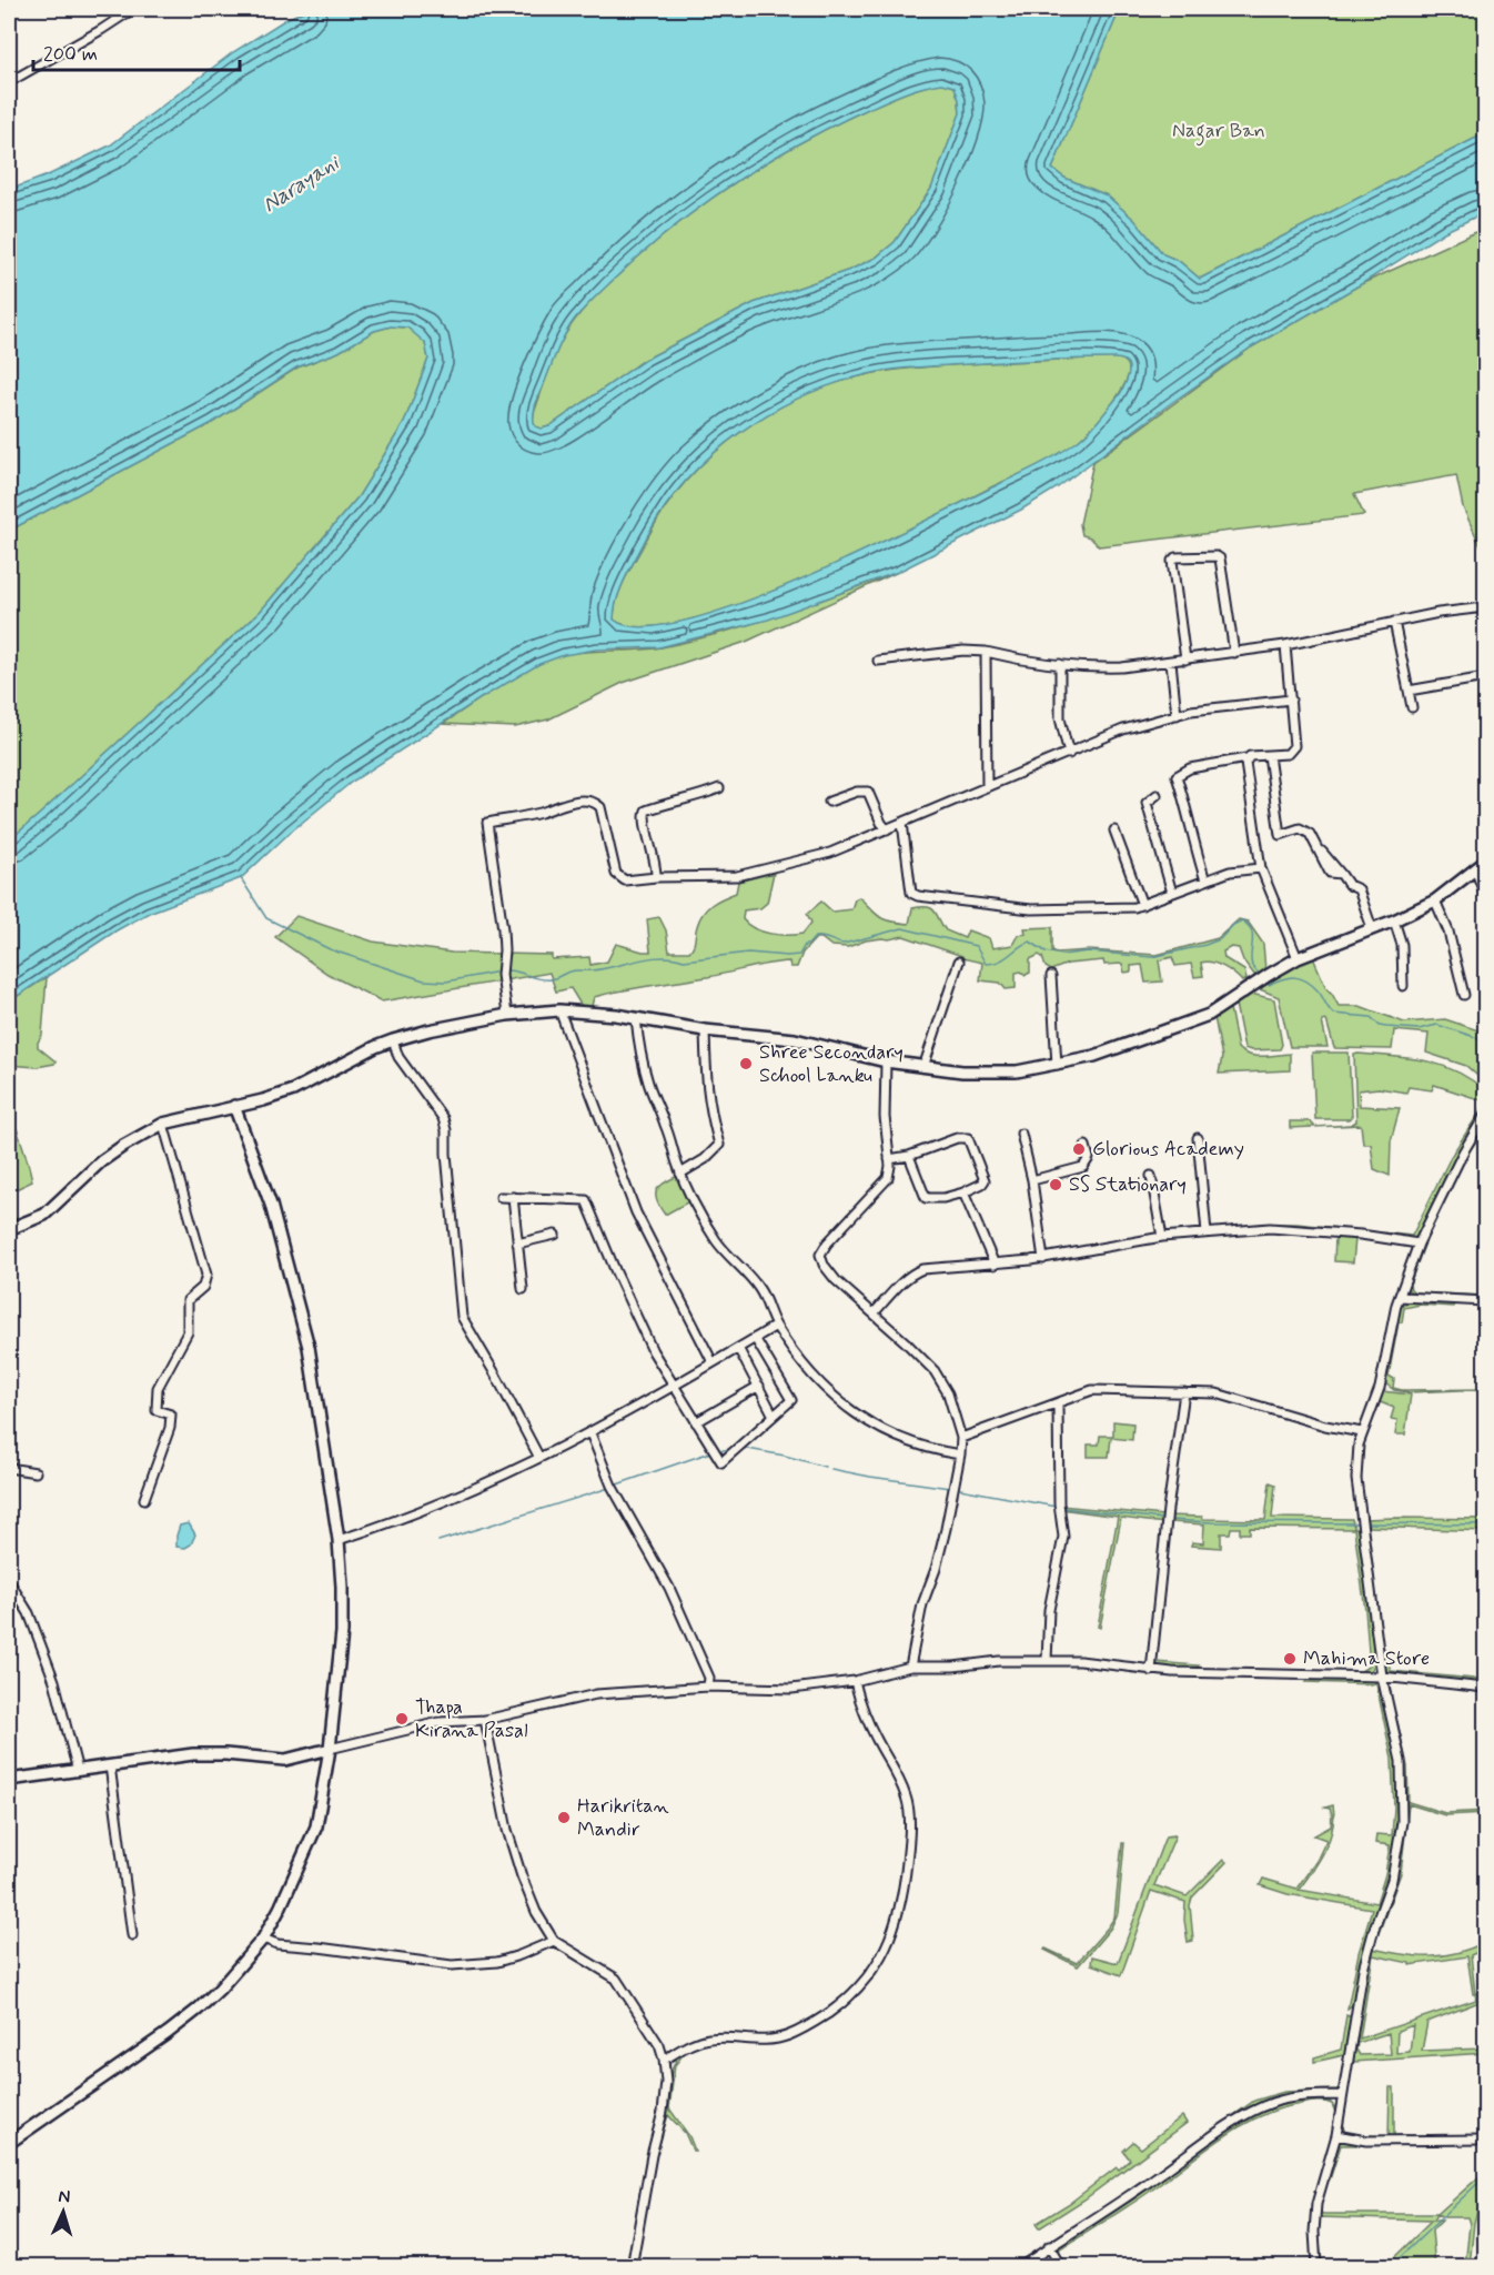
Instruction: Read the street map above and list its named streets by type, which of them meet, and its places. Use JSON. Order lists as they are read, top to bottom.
{
  "water": ["Narayani"],
  "parks": ["Nagar Ban"],
  "places": [
    "Shree Secondary School Lanku",
    "Glorious Academy",
    "SS Stationary",
    "Mahima Store",
    "Thapa Kirana Pasal",
    "Harikritan Mandir"
  ],
  "scale_bar": "200 m",
  "north": "top"
}
